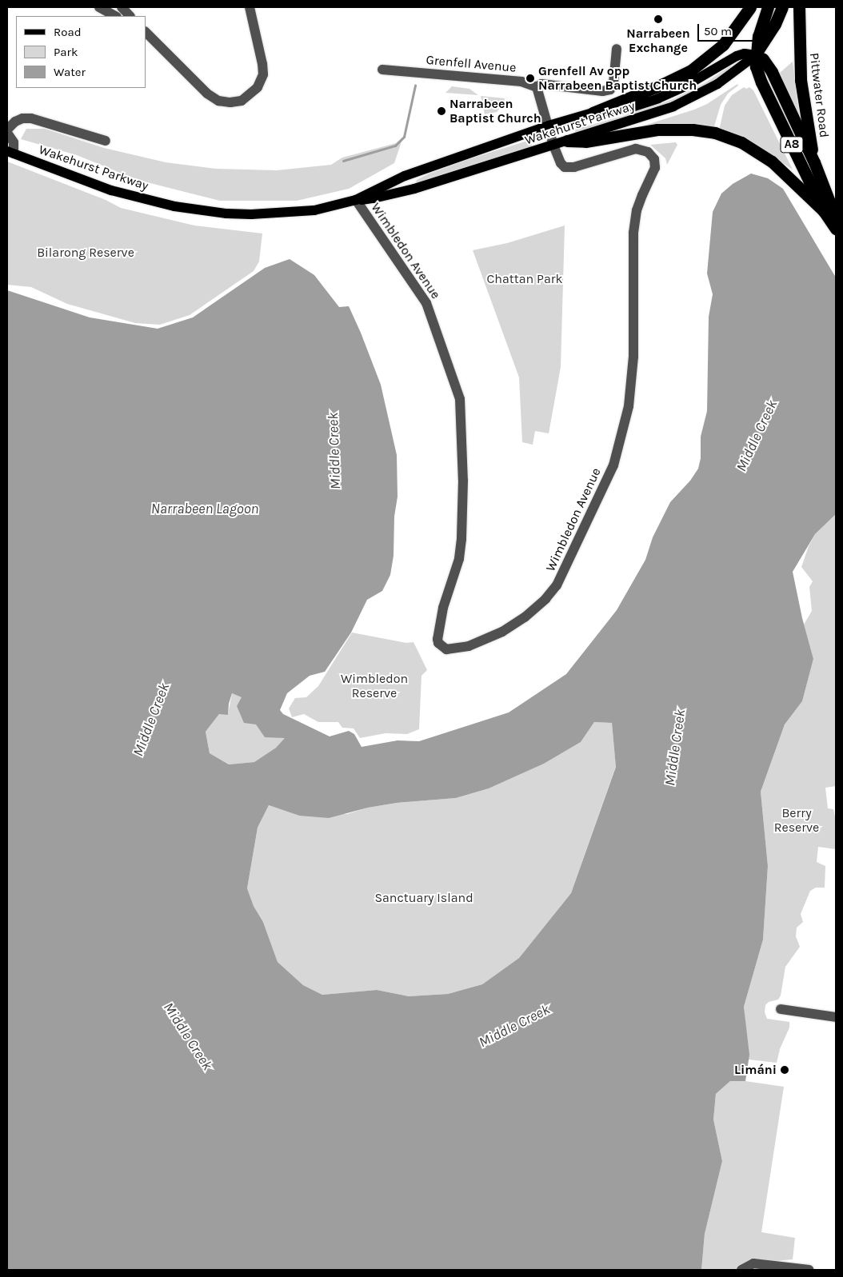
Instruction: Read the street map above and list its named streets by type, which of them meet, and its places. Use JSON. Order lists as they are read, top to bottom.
{
  "streets": {
    "highway": ["Pittwater Road", "A8"],
    "main road": ["Wakehurst Parkway"],
    "street": ["Grenfell Avenue", "Wimbledon Avenue"]
  },
  "crossings": [
    ["Grenfell Avenue", "Wimbledon Avenue"],
    ["Pittwater Road", "Wakehurst Parkway"],
    ["Pittwater Road", "A8"],
    ["Wakehurst Parkway", "A8"],
    ["Wakehurst Parkway", "Wimbledon Avenue"]
  ],
  "water": ["Middle Creek", "Narrabeen Lagoon"],
  "parks": [
    "Bilarong Reserve",
    "Chattan Park",
    "Wimbledon Reserve",
    "Berry Reserve",
    "Sanctuary Island"
  ],
  "places": [
    "Narrabeen Exchange",
    "Grenfell Av opp Narrabeen Baptist Church",
    "Narrabeen Baptist Church",
    "Limáni"
  ],
  "legend": ["Road", "Park", "Water"],
  "scale_bar": "50 m"
}
